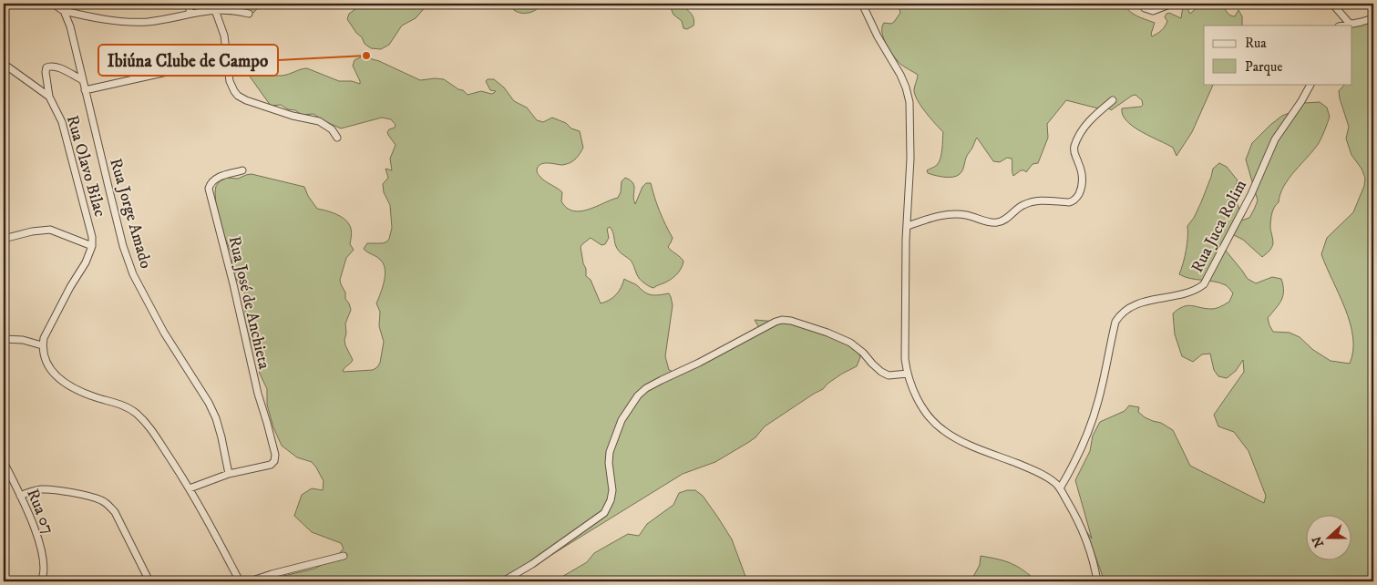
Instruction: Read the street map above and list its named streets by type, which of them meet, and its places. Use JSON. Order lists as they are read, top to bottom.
{
  "streets": {
    "street": [
      "Rua Olavo Bilac",
      "Rua Jorge Amado",
      "Rua Juca Rolim",
      "Rua José de Anchieta",
      "Rua 07"
    ]
  },
  "crossings": [
    ["Rua Jorge Amado", "Rua José de Anchieta"]
  ],
  "places": ["Ibiúna Clube de Campo"],
  "legend": ["Rua", "Parque"],
  "north": "left"
}
